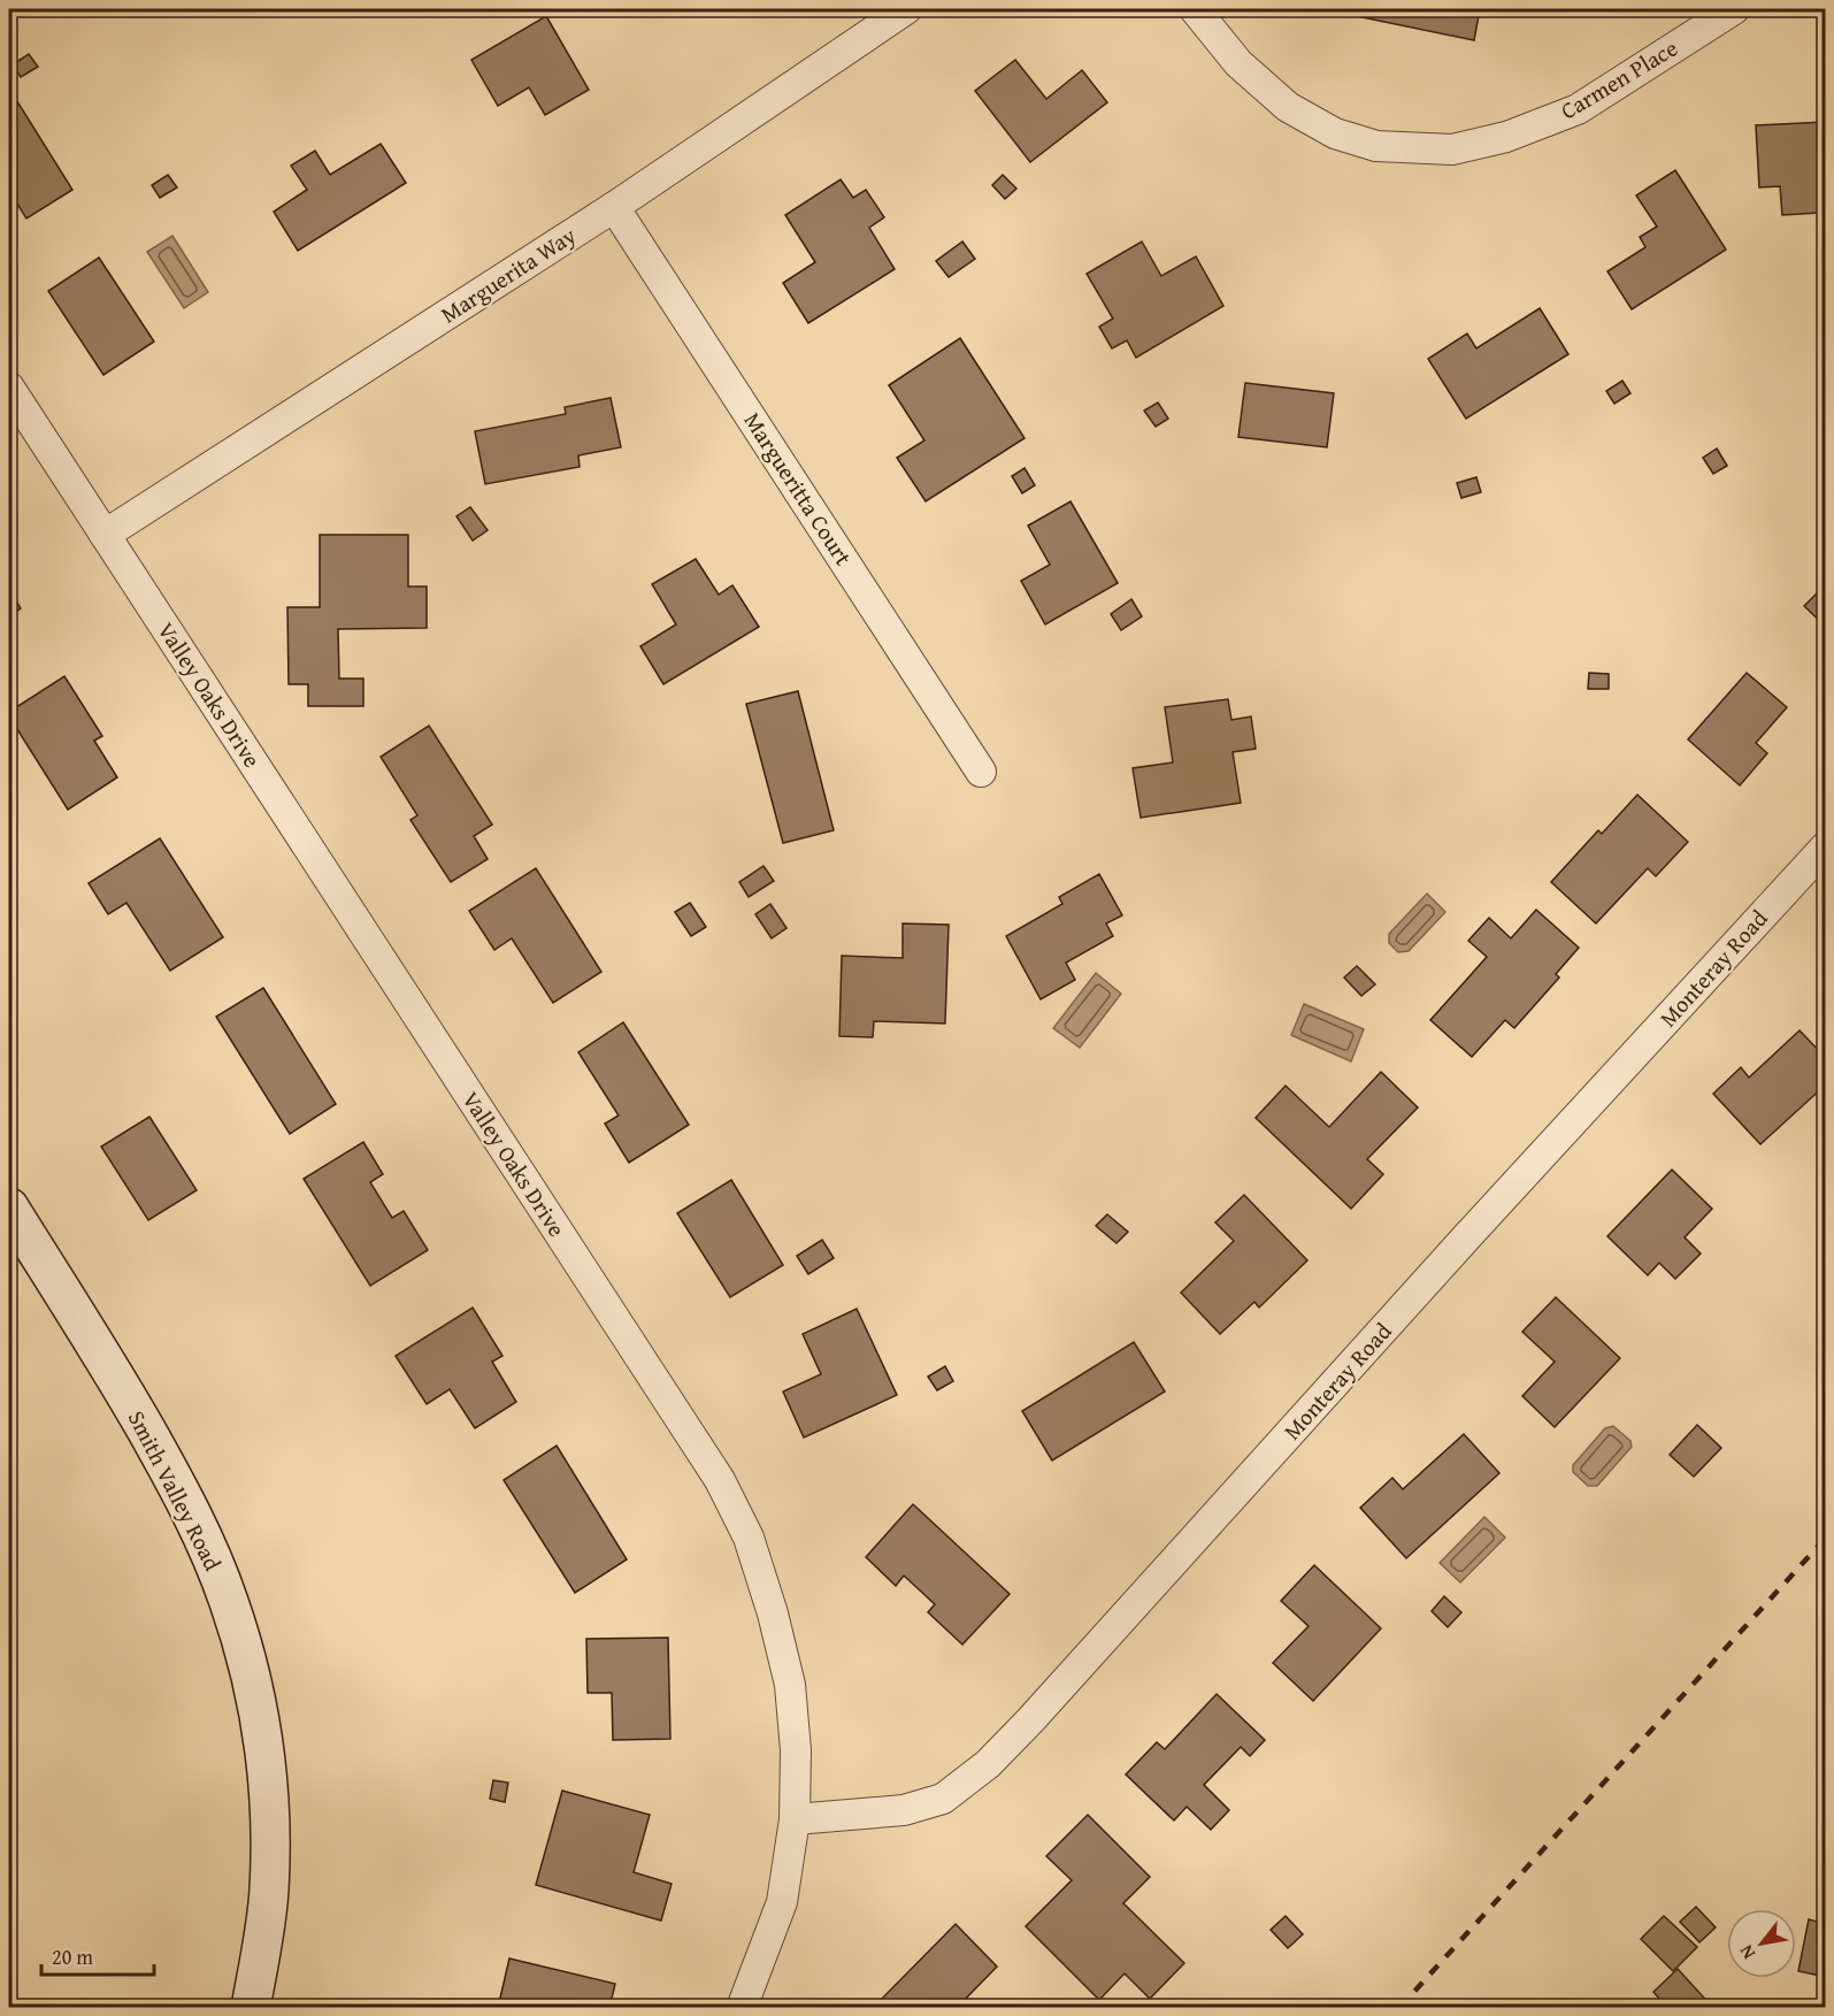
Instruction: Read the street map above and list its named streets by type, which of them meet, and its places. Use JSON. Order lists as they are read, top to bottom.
{
  "streets": {
    "main road": ["Smith Valley Road"],
    "street": [
      "Carmen Place",
      "Marguerita Way",
      "Margueritta Court",
      "Valley Oaks Drive",
      "Monteray Road"
    ]
  },
  "crossings": [
    ["Marguerita Way", "Margueritta Court"],
    ["Marguerita Way", "Valley Oaks Drive"],
    ["Valley Oaks Drive", "Monteray Road"]
  ],
  "scale_bar": "20 m",
  "north": "bottom left"
}
